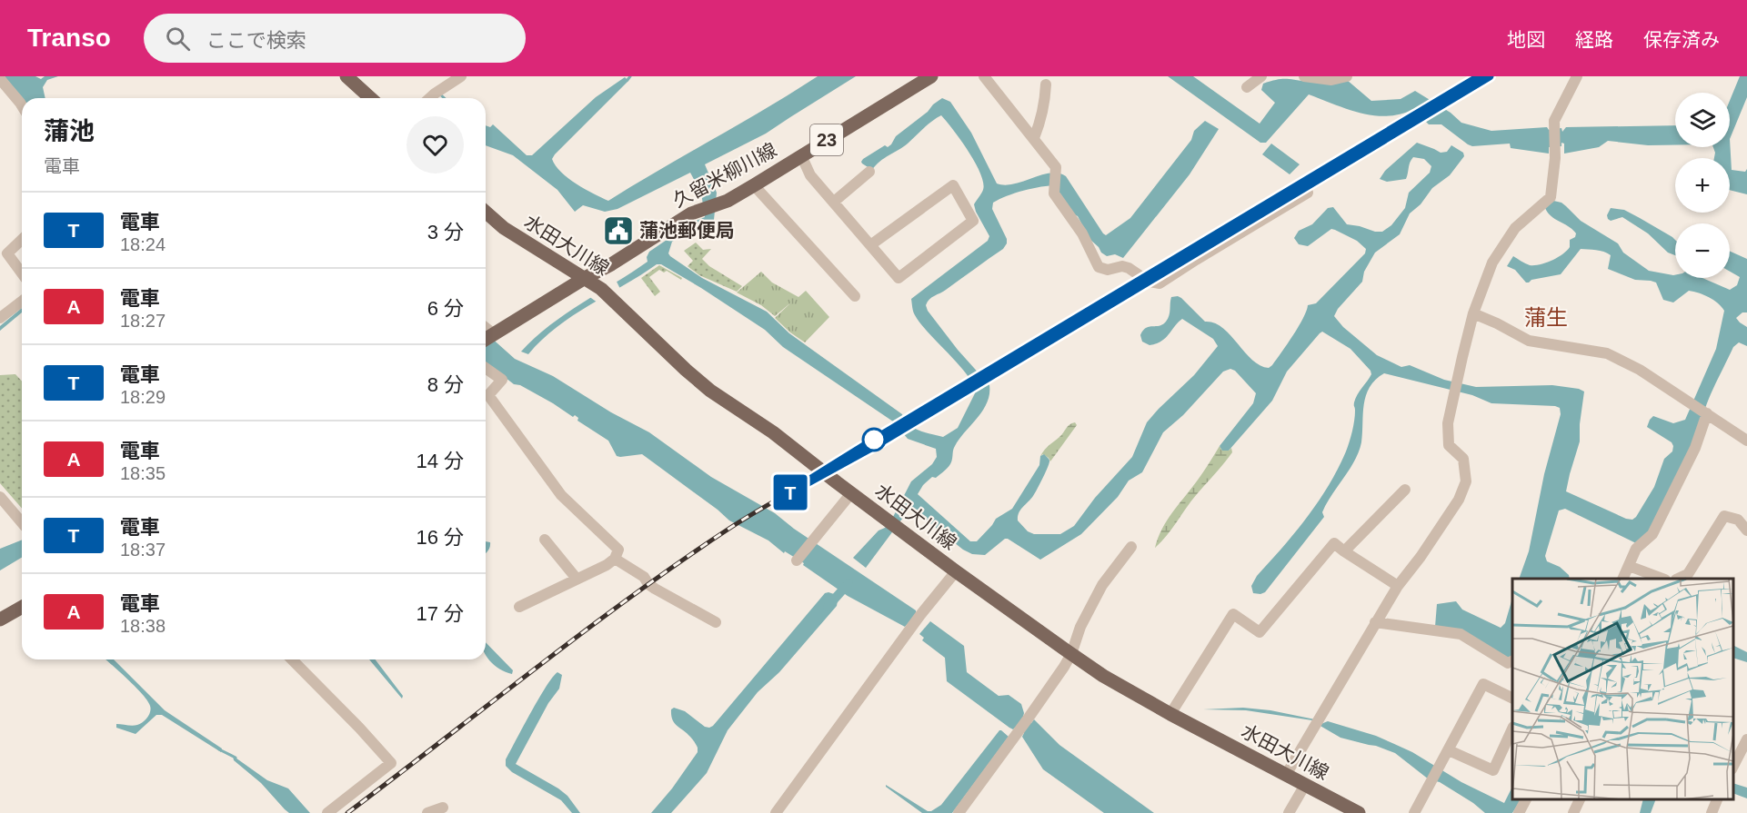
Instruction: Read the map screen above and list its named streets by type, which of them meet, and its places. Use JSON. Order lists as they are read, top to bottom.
{
  "streets": {
    "main road": ["23", "久留米柳川線", "水田大川線"]
  },
  "crossings": [
    ["久留米柳川線", "水田大川線"]
  ],
  "districts": ["蒲生"],
  "places": {
    "public building": ["蒲池郵便局"]
  },
  "page": {
    "header": "Transo",
    "search": "ここで検索",
    "nav": ["地図", "経路", "保存済み"],
    "on_map": "T",
    "map_buttons": ["+", "−"],
    "heading": ["蒲池", "電車"],
    "list": [
      {
        "mark": "T",
        "name": "電車",
        "note": "18:24",
        "value": "3 分"
      },
      {
        "mark": "A",
        "name": "電車",
        "note": "18:27",
        "value": "6 分"
      },
      {
        "mark": "T",
        "name": "電車",
        "note": "18:29",
        "value": "8 分"
      },
      {
        "mark": "A",
        "name": "電車",
        "note": "18:35",
        "value": "14 分"
      },
      {
        "mark": "T",
        "name": "電車",
        "note": "18:37",
        "value": "16 分"
      },
      {
        "mark": "A",
        "name": "電車",
        "note": "18:38",
        "value": "17 分"
      }
    ]
  }
}
